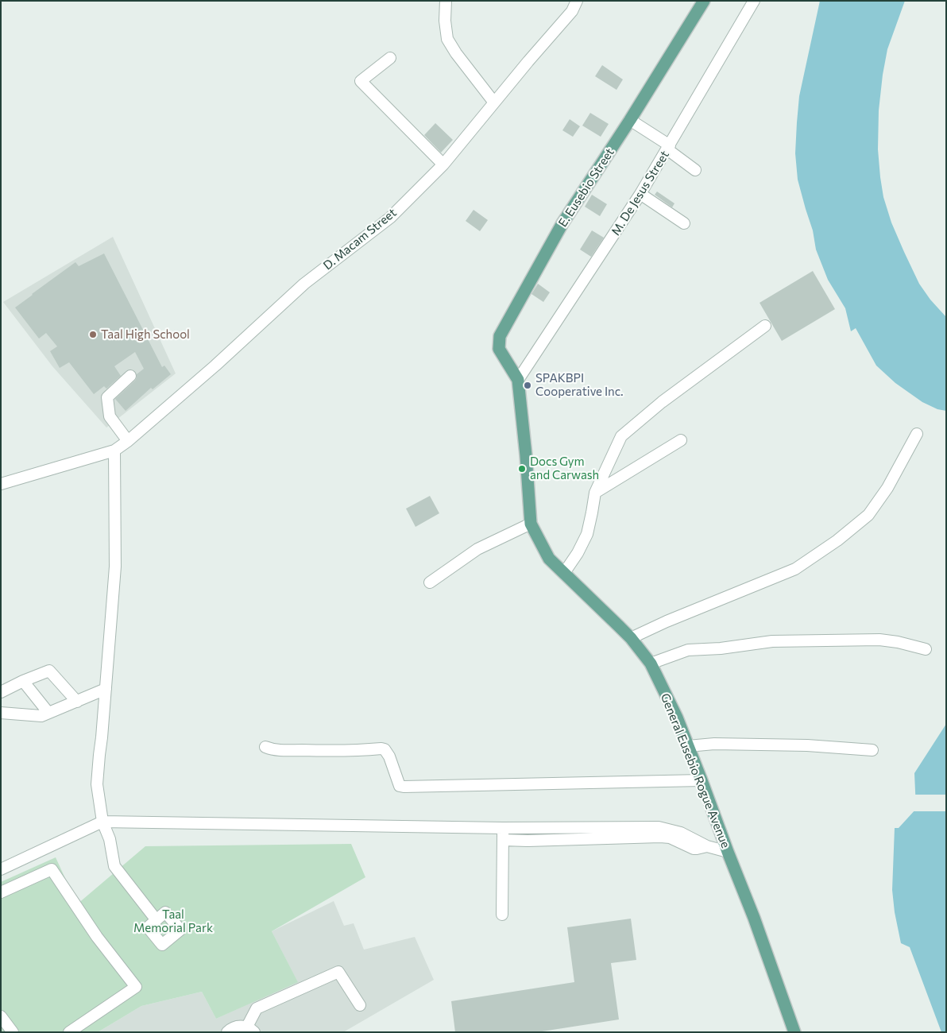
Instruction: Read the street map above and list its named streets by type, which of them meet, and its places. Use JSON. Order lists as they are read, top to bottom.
{
  "streets": {
    "main road": ["E. Eusebio Street", "General Eusebio Rogue Avenue"],
    "street": ["M. De Jesus Street", "D. Macam Street"]
  },
  "crossings": [
    ["E. Eusebio Street", "M. De Jesus Street"],
    ["E. Eusebio Street", "General Eusebio Rogue Avenue"],
    ["M. De Jesus Street", "General Eusebio Rogue Avenue"]
  ],
  "parks": ["Taal Memorial Park"],
  "places": ["Taal High School", "SPAKBPI Cooperative Inc.", "Docs Gym and Carwash"]
}
